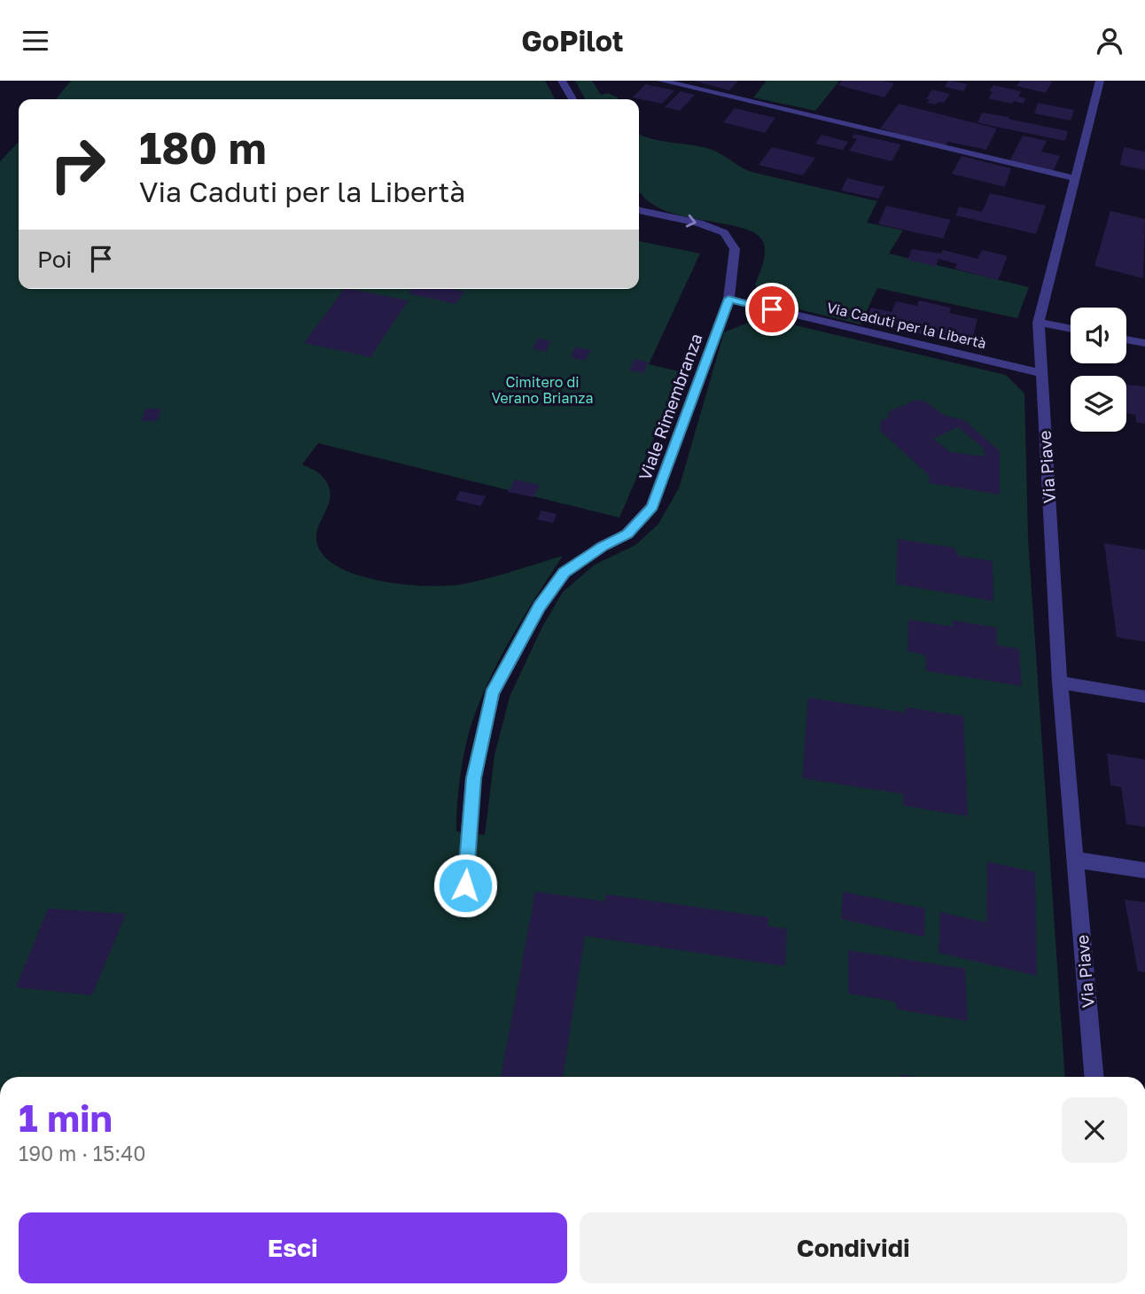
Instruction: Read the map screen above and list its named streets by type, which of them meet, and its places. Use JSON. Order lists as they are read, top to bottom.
{
  "streets": {
    "street": ["Via Caduti per la Libertà", "Viale Rimembranza", "Via Piave"]
  },
  "crossings": [
    ["Via Caduti per la Libertà", "Viale Rimembranza"],
    ["Via Caduti per la Libertà", "Via Piave"]
  ],
  "parks": ["Cimitero di Verano Brianza"],
  "page": {
    "header": "GoPilot",
    "turn": ["180 m", "Via Caduti per la Libertà"],
    "then": "Poi",
    "heading": ["1 min", "190 m · 15:40"],
    "buttons": ["Esci", "Condividi"]
  }
}
